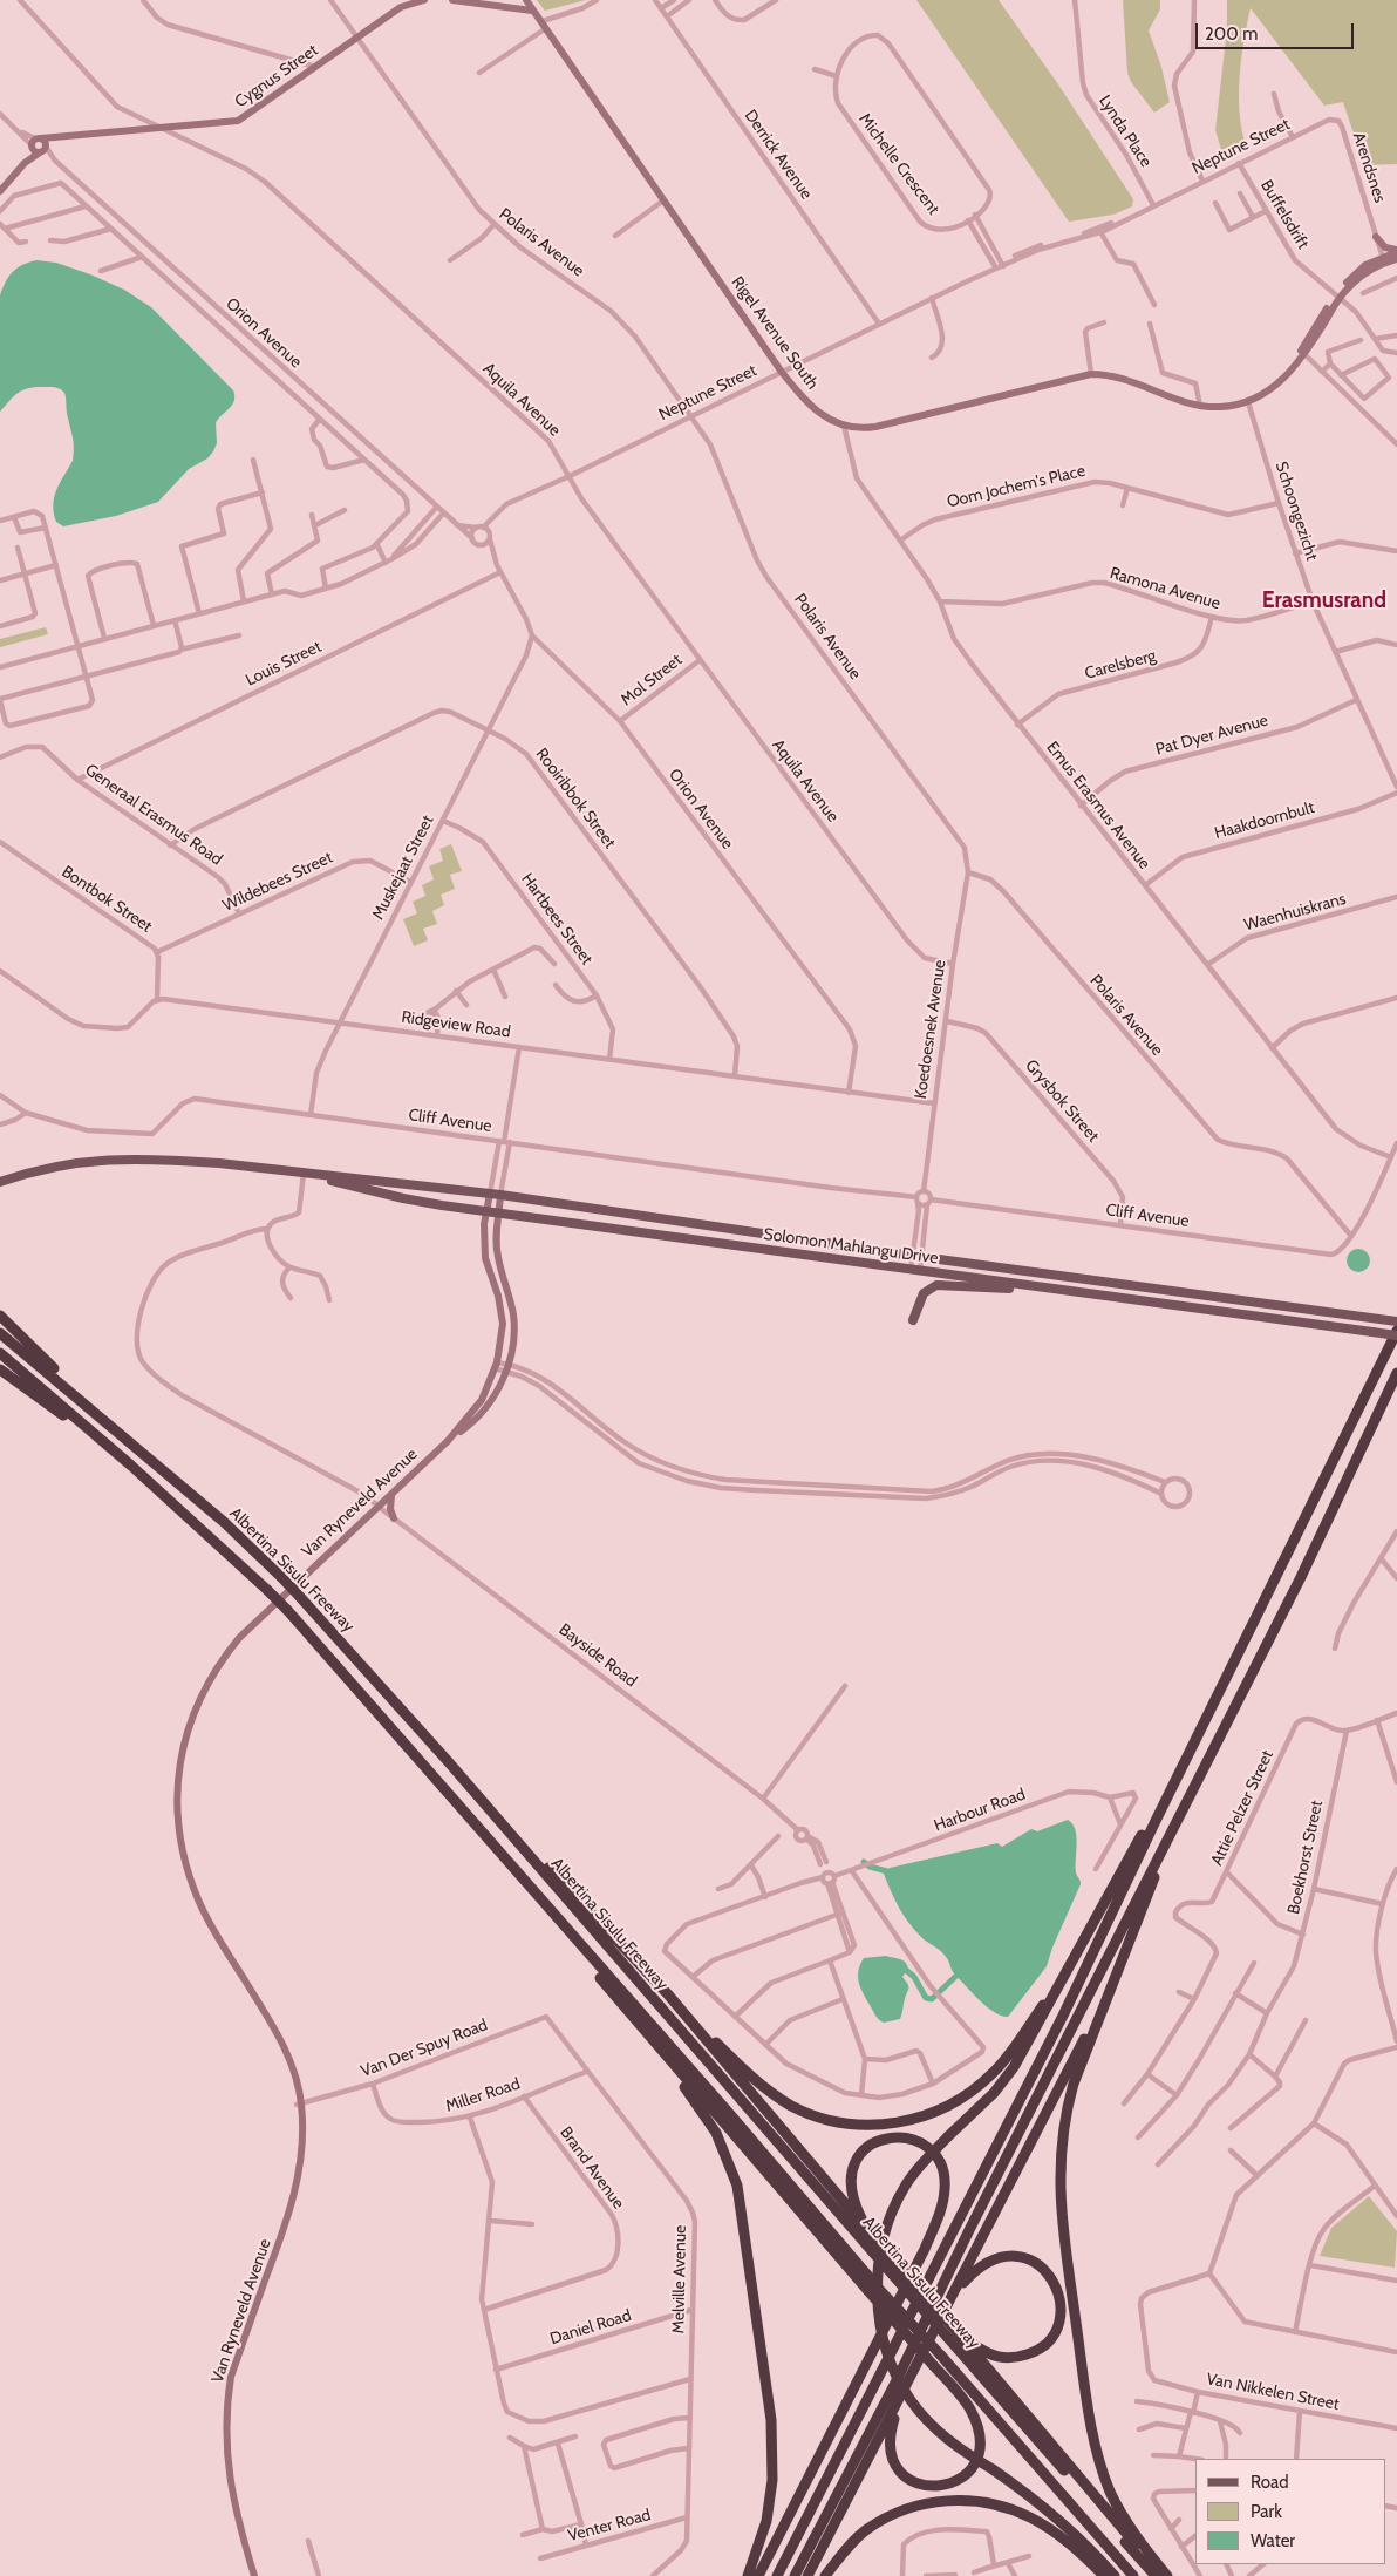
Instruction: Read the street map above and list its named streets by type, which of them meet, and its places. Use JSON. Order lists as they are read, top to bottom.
{
  "streets": {
    "highway": ["Albertina Sisulu Freeway"],
    "main road": [
      "Cygnus Street",
      "Rigel Avenue South",
      "Solomon Mahlangu Drive",
      "Van Ryneveld Avenue"
    ],
    "street": [
      "Lynda Place",
      "Neptune Street",
      "Derrick Avenue",
      "Michelle Crescent",
      "Arendsnes",
      "Buffelsdrift",
      "Polaris Avenue",
      "Orion Avenue",
      "Aquila Avenue",
      "Oom Jochem's Place",
      "Schoongezicht",
      "Ramona Avenue",
      "Louis Street",
      "Carelsberg",
      "Mol Street",
      "Pat Dyer Avenue",
      "Rooiribbok Street",
      "Emus Erasmus Avenue",
      "Generaal Erasmus Road",
      "Haakdoornbult",
      "Muskejaat Street",
      "Wildebees Street",
      "Bontbok Street",
      "Waenhuiskrans",
      "Hartbees Street",
      "Ridgeview Road",
      "Koedoesnek Avenue",
      "Grysbok Street",
      "Cliff Avenue",
      "Bayside Road",
      "Attie Pelzer Street",
      "Harbour Road",
      "Boekhorst Street",
      "Van Der Spuy Road",
      "Miller Road",
      "Brand Avenue",
      "Melville Avenue",
      "Daniel Road",
      "Van Nikkelen Street",
      "Venter Road"
    ]
  },
  "crossings": [
    ["Cygnus Street", "Polaris Avenue"],
    ["Cygnus Street", "Orion Avenue"],
    ["Cygnus Street", "Aquila Avenue"],
    ["Lynda Place", "Neptune Street"],
    ["Neptune Street", "Derrick Avenue"],
    ["Neptune Street", "Arendsnes"],
    ["Neptune Street", "Buffelsdrift"],
    ["Neptune Street", "Polaris Avenue"],
    ["Neptune Street", "Orion Avenue"],
    ["Neptune Street", "Rigel Avenue South"],
    ["Neptune Street", "Aquila Avenue"],
    ["Arendsnes", "Rigel Avenue South"],
    ["Buffelsdrift", "Rigel Avenue South"],
    ["Polaris Avenue", "Koedoesnek Avenue"],
    ["Polaris Avenue", "Cliff Avenue"],
    ["Orion Avenue", "Louis Street"],
    ["Orion Avenue", "Mol Street"],
    ["Orion Avenue", "Muskejaat Street"],
    ["Orion Avenue", "Ridgeview Road"],
    ["Rigel Avenue South", "Schoongezicht"],
    ["Rigel Avenue South", "Emus Erasmus Avenue"],
    ["Aquila Avenue", "Mol Street"],
    ["Aquila Avenue", "Koedoesnek Avenue"],
    ["Oom Jochem's Place", "Schoongezicht"],
    ["Oom Jochem's Place", "Emus Erasmus Avenue"],
    ["Schoongezicht", "Ramona Avenue"],
    ["Schoongezicht", "Pat Dyer Avenue"],
    ["Ramona Avenue", "Carelsberg"],
    ["Ramona Avenue", "Emus Erasmus Avenue"],
    ["Louis Street", "Generaal Erasmus Road"],
    ["Carelsberg", "Emus Erasmus Avenue"],
    ["Pat Dyer Avenue", "Emus Erasmus Avenue"],
    ["Rooiribbok Street", "Generaal Erasmus Road"],
    ["Rooiribbok Street", "Muskejaat Street"],
    ["Rooiribbok Street", "Ridgeview Road"],
    ["Emus Erasmus Avenue", "Haakdoornbult"],
    ["Emus Erasmus Avenue", "Waenhuiskrans"],
    ["Generaal Erasmus Road", "Wildebees Street"],
    ["Muskejaat Street", "Wildebees Street"],
    ["Muskejaat Street", "Hartbees Street"],
    ["Muskejaat Street", "Ridgeview Road"],
    ["Muskejaat Street", "Cliff Avenue"],
    ["Wildebees Street", "Bontbok Street"],
    ["Bontbok Street", "Ridgeview Road"],
    ["Hartbees Street", "Ridgeview Road"],
    ["Ridgeview Road", "Koedoesnek Avenue"],
    ["Koedoesnek Avenue", "Grysbok Street"],
    ["Grysbok Street", "Cliff Avenue"],
    ["Solomon Mahlangu Drive", "Van Ryneveld Avenue"],
    ["Solomon Mahlangu Drive", "Bayside Road"],
    ["Van Ryneveld Avenue", "Bayside Road"],
    ["Van Ryneveld Avenue", "Van Der Spuy Road"],
    ["Attie Pelzer Street", "Boekhorst Street"],
    ["Van Der Spuy Road", "Miller Road"],
    ["Van Der Spuy Road", "Melville Avenue"],
    ["Miller Road", "Brand Avenue"],
    ["Miller Road", "Melville Avenue"],
    ["Melville Avenue", "Daniel Road"],
    ["Melville Avenue", "Venter Road"]
  ],
  "districts": ["Erasmusrand"],
  "legend": ["Road", "Park", "Water"],
  "scale_bar": "200 m"
}
